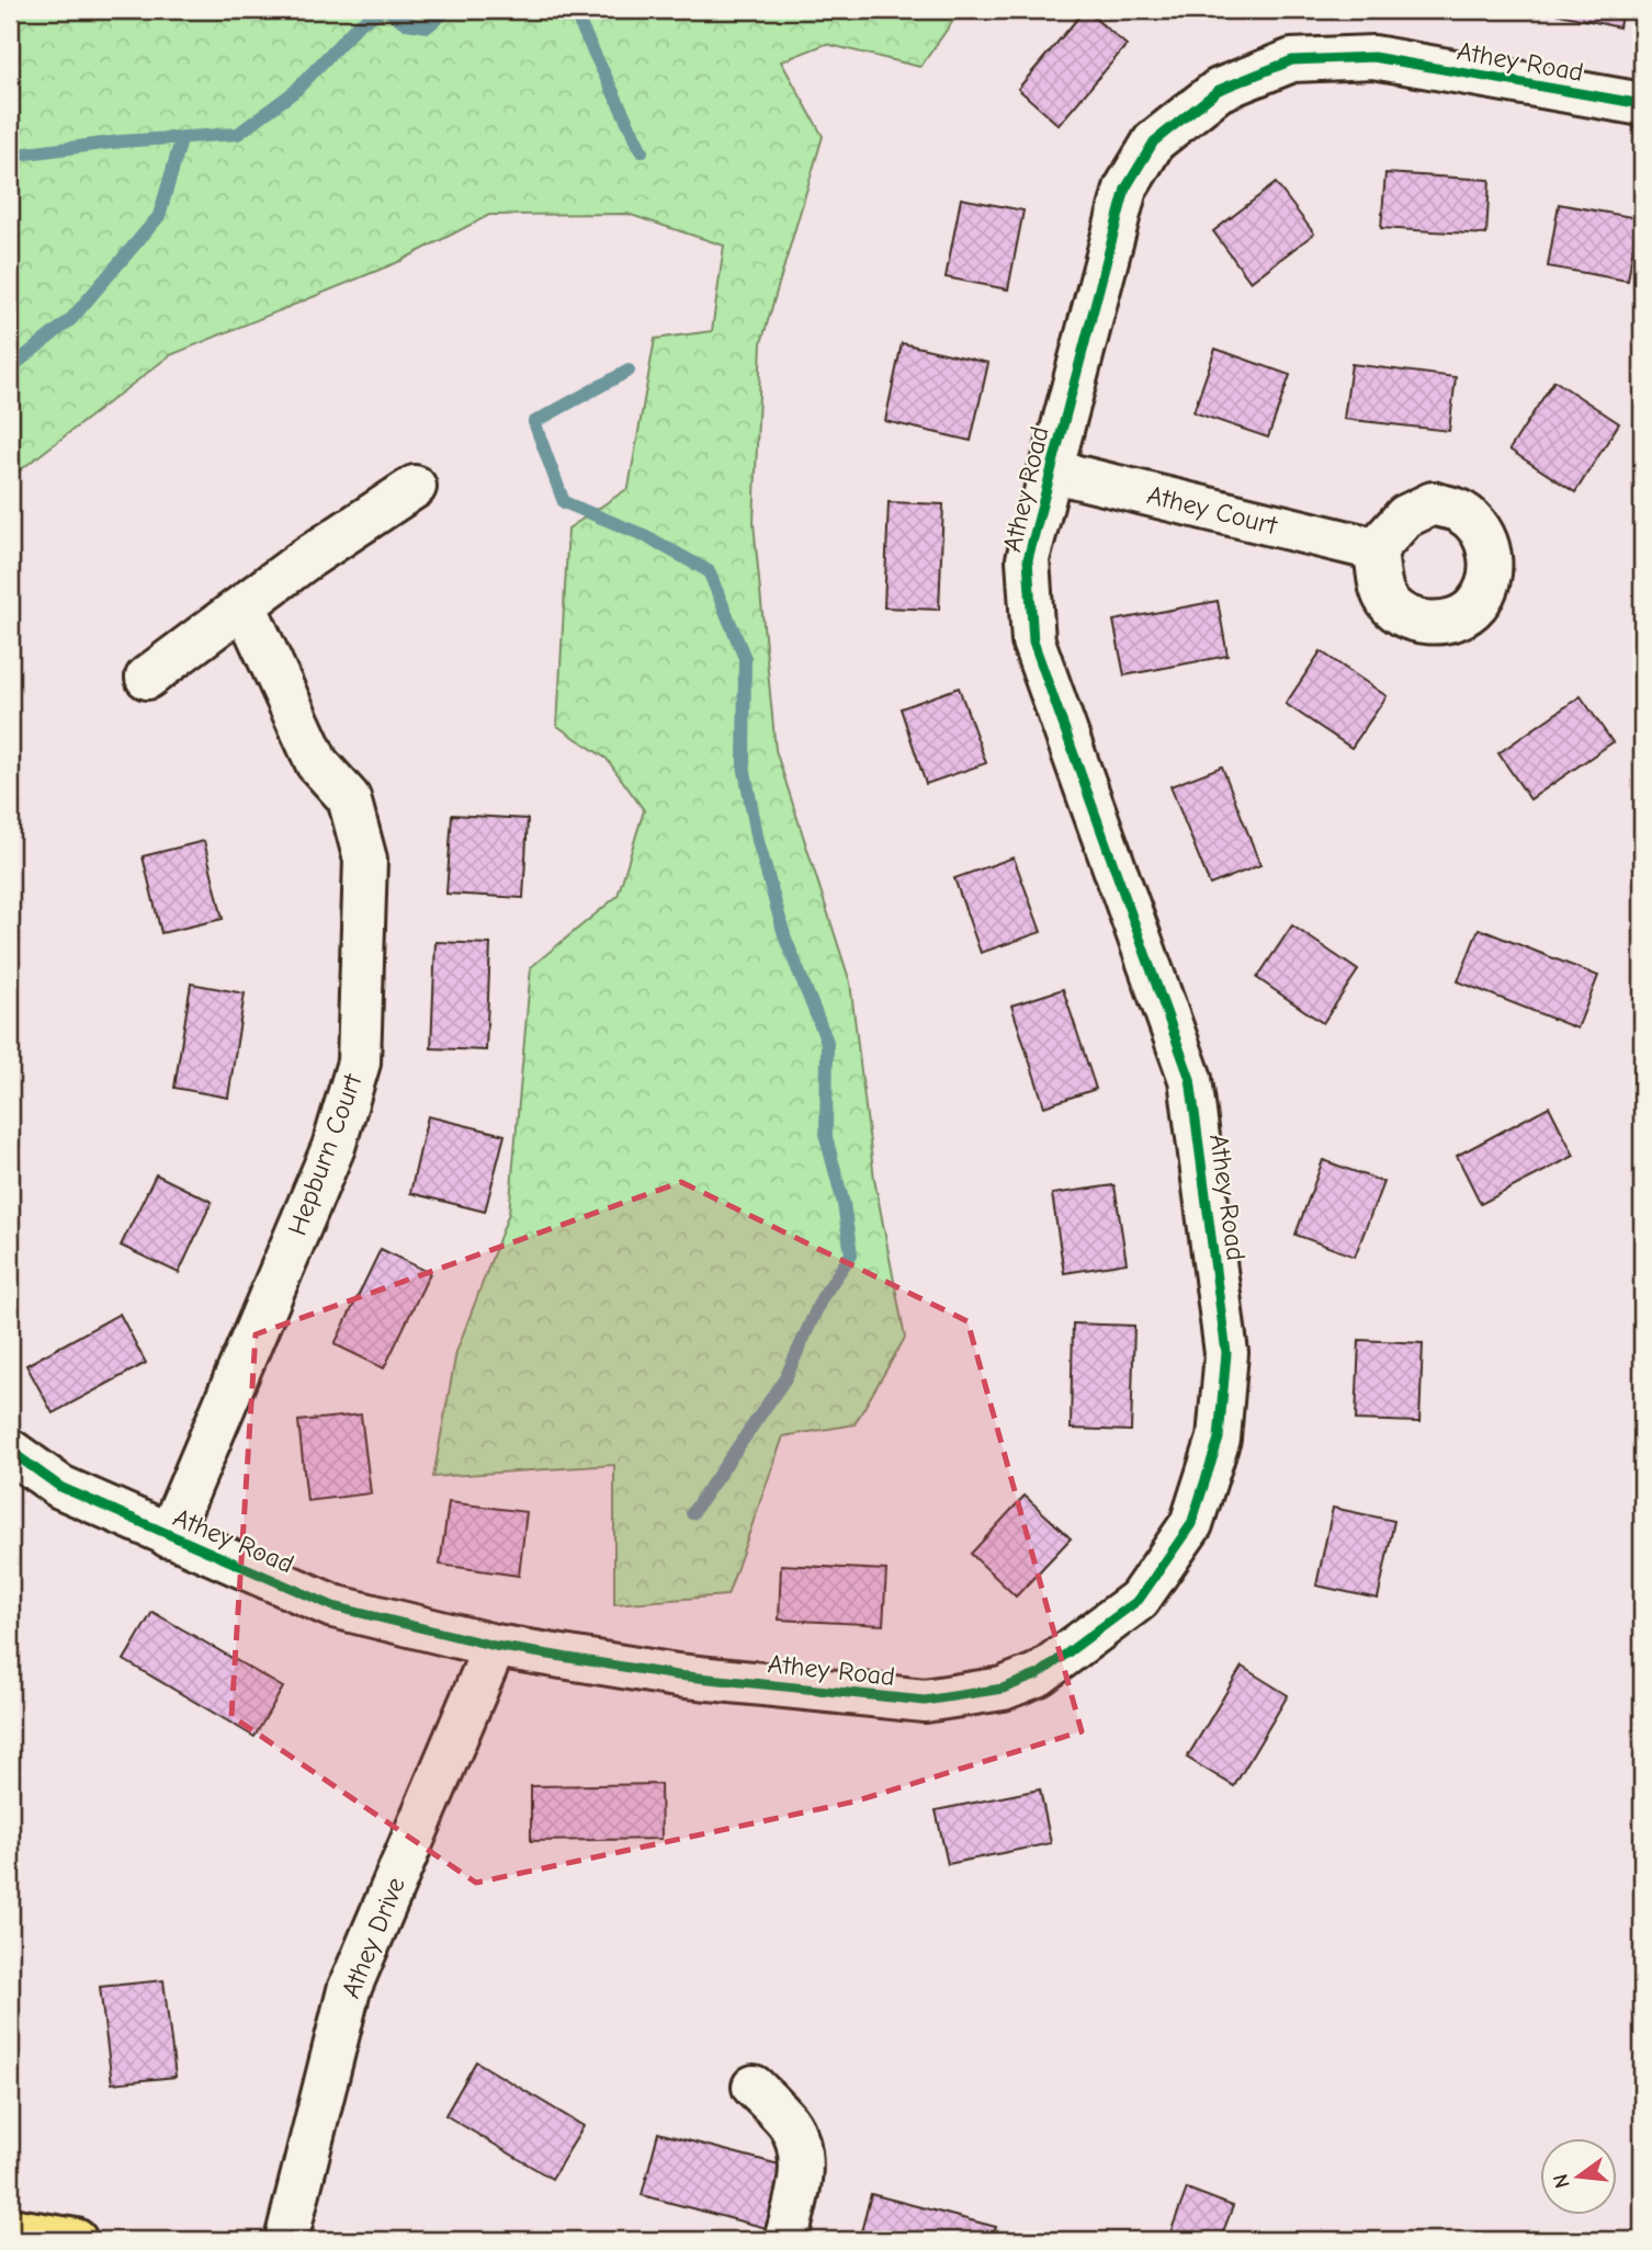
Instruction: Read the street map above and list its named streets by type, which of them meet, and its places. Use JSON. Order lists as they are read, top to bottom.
{
  "streets": {
    "street": [
      "Athey Road",
      "Athey Court",
      "Hepburn Court",
      "Athey Drive"
    ]
  },
  "crossings": [
    ["Athey Road", "Athey Court"],
    ["Athey Road", "Hepburn Court"],
    ["Athey Road", "Athey Drive"]
  ],
  "north": "left"
}
